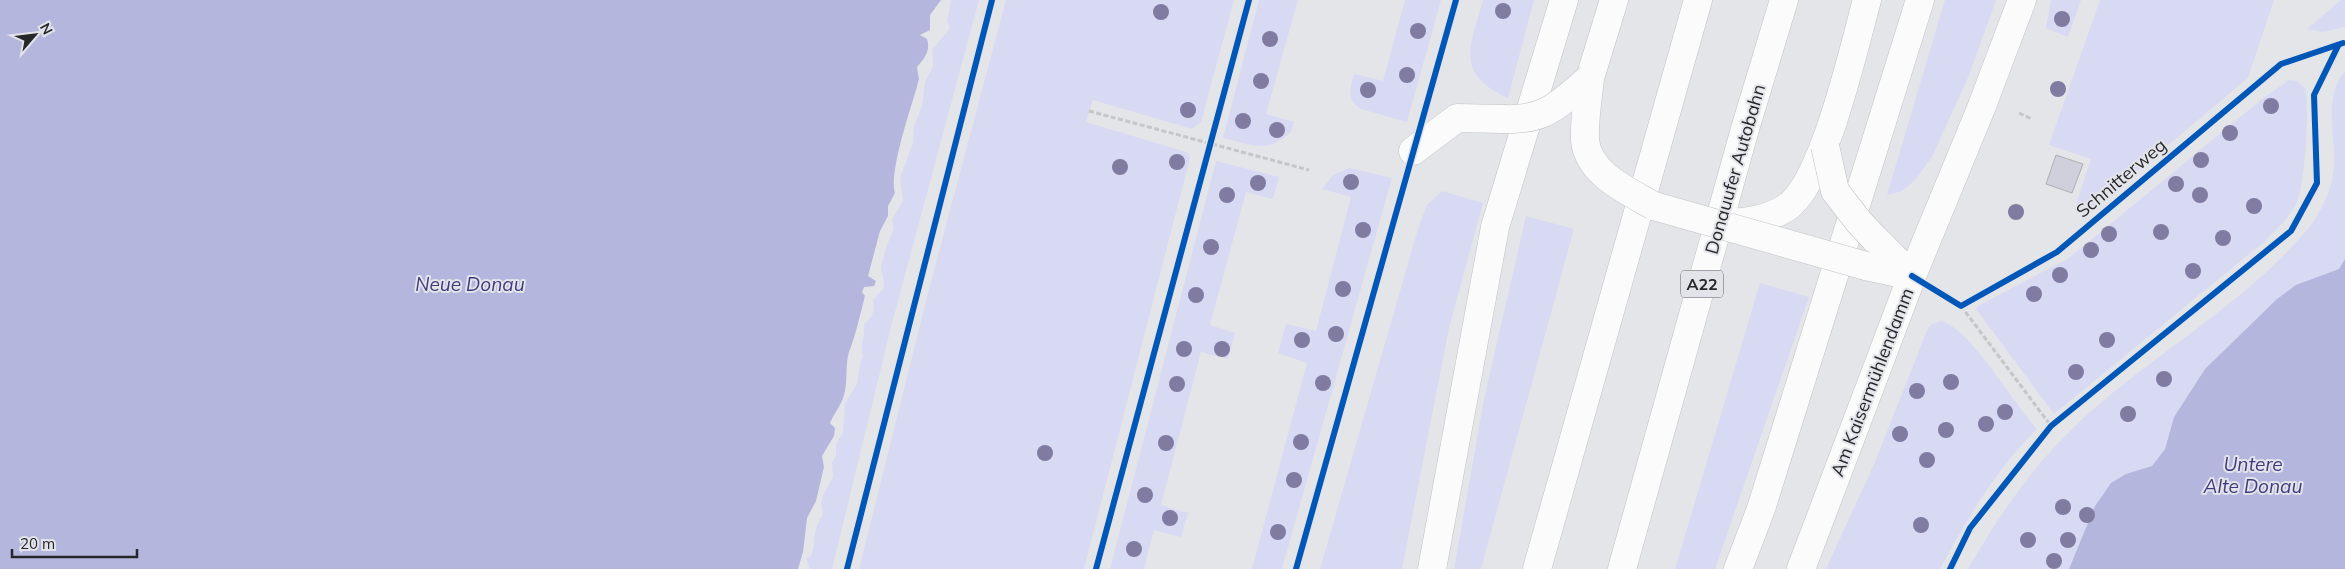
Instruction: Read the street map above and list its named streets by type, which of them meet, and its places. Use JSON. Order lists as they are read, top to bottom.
{
  "streets": {
    "main road": ["Donauufer Autobahn", "A22", "Am Kaisermühlendamm"],
    "cycle path": ["Schnitterweg"]
  },
  "water": ["Neue Donau", "Untere Alte Donau"],
  "scale_bar": "20 m",
  "north": "top right"
}
